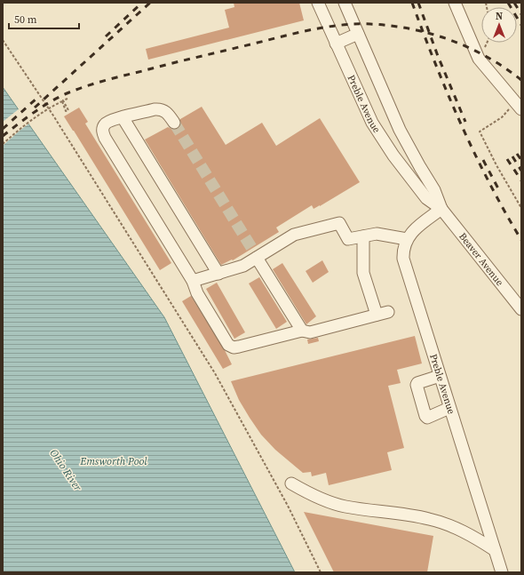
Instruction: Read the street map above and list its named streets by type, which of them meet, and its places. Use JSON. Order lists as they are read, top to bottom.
{
  "streets": {
    "street": ["Preble Avenue", "Beaver Avenue"]
  },
  "crossings": [
    ["Preble Avenue", "Beaver Avenue"]
  ],
  "water": ["Emsworth Pool", "Ohio River"],
  "scale_bar": "50 m",
  "north": "top"
}
